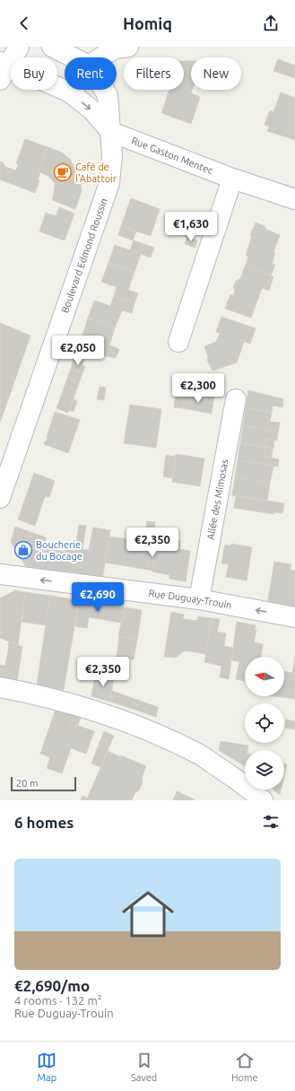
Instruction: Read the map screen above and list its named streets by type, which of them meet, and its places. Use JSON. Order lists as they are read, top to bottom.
{
  "streets": {
    "street": [
      "Rue Gaston Mentec",
      "Boulevard Edmond Roussin",
      "Allée des Mimosas",
      "Rue Duguay-Trouin"
    ]
  },
  "crossings": [
    ["Rue Gaston Mentec", "Boulevard Edmond Roussin"],
    ["Allée des Mimosas", "Rue Duguay-Trouin"]
  ],
  "places": {
    "cafe": ["Café de l'Abattoir"],
    "shop": ["Boucherie du Bocage"]
  },
  "scale_bar": "20 m",
  "north": "left",
  "page": {
    "header": "Homiq",
    "chip": [
      "Buy",
      "Rent",
      "Filters",
      "New"
    ],
    "price": [
      "€1,630",
      "€2,050",
      "€2,300",
      "€2,350",
      "€2,690",
      "€2,350"
    ],
    "scale": "20 m",
    "heading": "6 homes",
    "list": [
      {
        "name": "€2,690/mo",
        "note": "4 rooms · 132 m² · Rue Duguay-Trouin"
      }
    ],
    "tabs": ["Map", "Saved", "Home"]
  }
}
